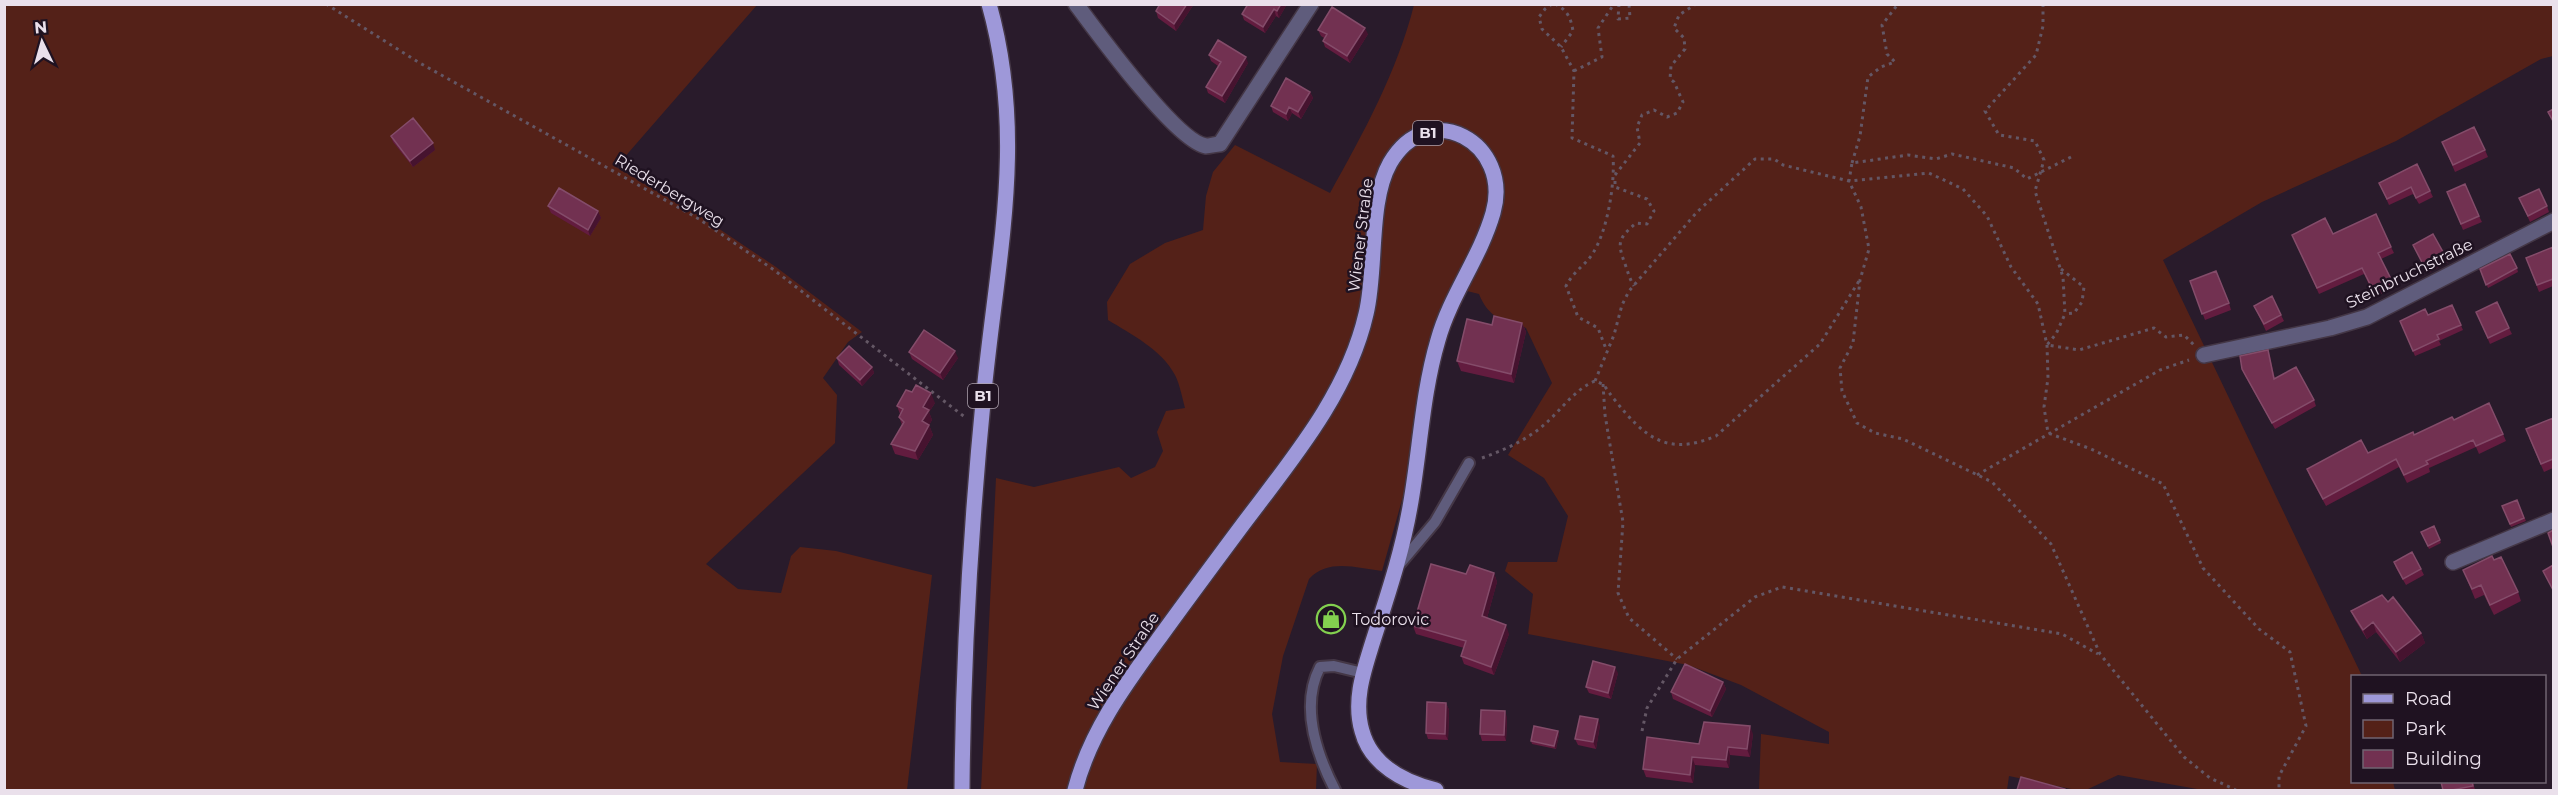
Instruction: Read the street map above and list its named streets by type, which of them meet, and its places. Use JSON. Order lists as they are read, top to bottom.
{
  "streets": {
    "main road": ["B1", "Wiener Straße"],
    "street": ["Steinbruchstraße"],
    "path": ["Riederbergweg"]
  },
  "crossings": [
    ["B1", "Riederbergweg"]
  ],
  "places": {
    "shop": ["Todorovic"]
  },
  "legend": ["Road", "Park", "Building"],
  "north": "top"
}
